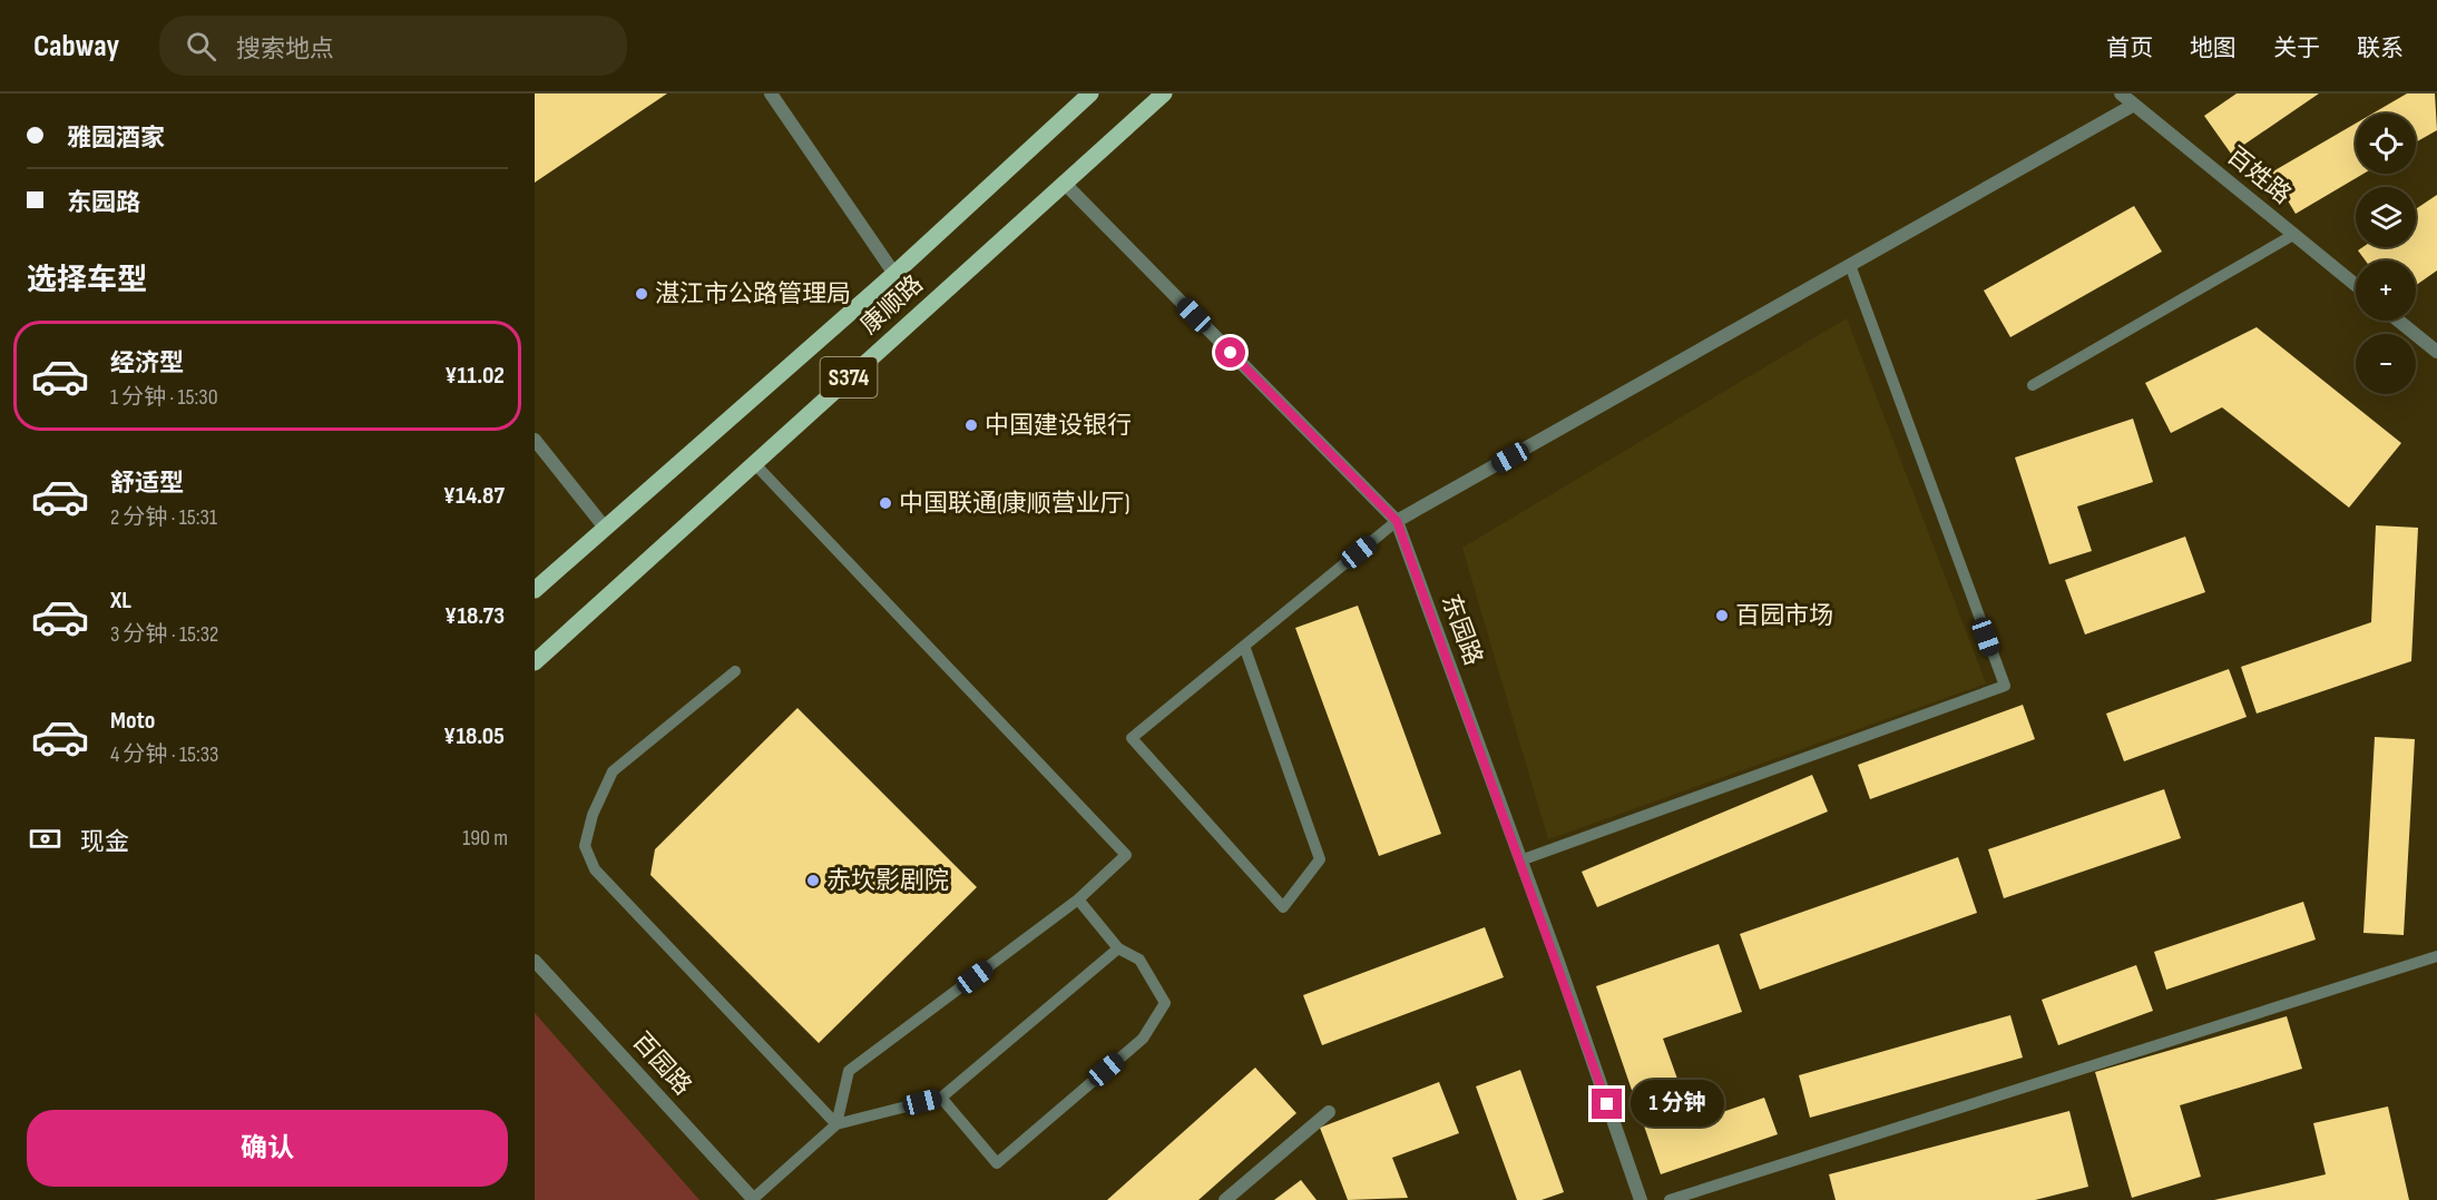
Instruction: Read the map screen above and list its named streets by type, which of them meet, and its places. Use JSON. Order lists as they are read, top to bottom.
{
  "streets": {
    "main road": ["康顺路", "S374"],
    "street": ["百姓路", "东园路", "百园路"]
  },
  "crossings": [
    ["康顺路", "东园路"]
  ],
  "places": [
    "湛江市公路管理局",
    "中国建设银行",
    "中国联通(康顺营业厅)",
    "百园市场",
    "赤坎影剧院"
  ],
  "page": {
    "header": "Cabway",
    "search": "搜索地点",
    "nav": [
      "首页",
      "地图",
      "关于",
      "联系"
    ],
    "banner": ["雅园酒家", "东园路"],
    "map_buttons": ["+", "−"],
    "heading": "选择车型",
    "list": [
      {
        "name": "经济型",
        "note": "1 分钟 · 15:30",
        "value": "¥11.02"
      },
      {
        "name": "舒适型",
        "note": "2 分钟 · 15:31",
        "value": "¥14.87"
      },
      {
        "name": "XL",
        "note": "3 分钟 · 15:32",
        "value": "¥18.73"
      },
      {
        "name": "Moto",
        "note": "4 分钟 · 15:33",
        "value": "¥18.05"
      }
    ],
    "pay": ["现金", "190 m"],
    "bubble": "1 分钟",
    "buttons": "确认"
  }
}
